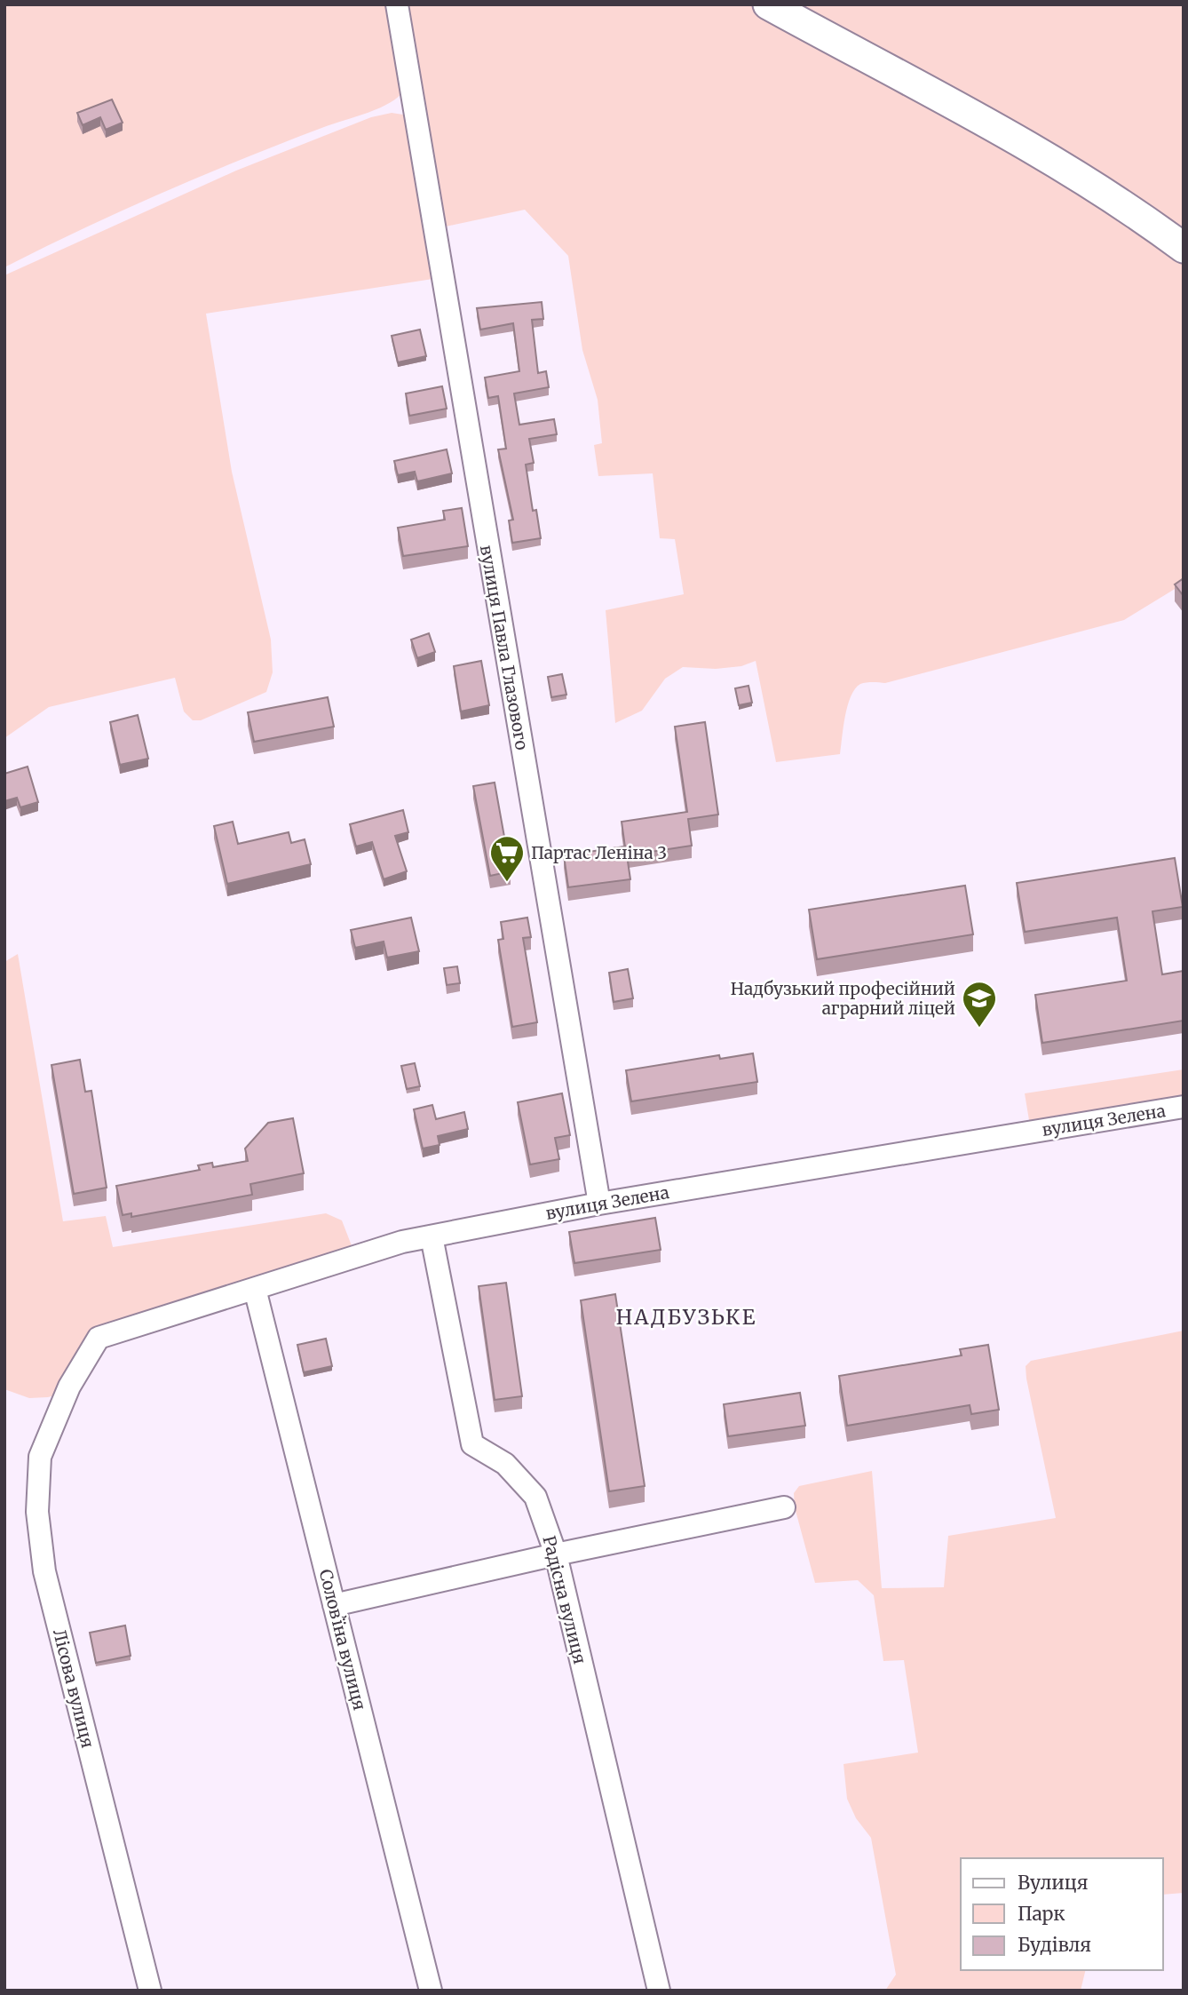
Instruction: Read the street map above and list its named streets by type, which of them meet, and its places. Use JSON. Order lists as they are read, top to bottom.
{
  "streets": {
    "street": [
      "вулиця Павла Глазового",
      "вулиця Зелена",
      "Радісна вулиця",
      "Соловʼїна вулиця",
      "Лісова вулиця"
    ]
  },
  "crossings": [
    ["вулиця Павла Глазового", "вулиця Зелена"],
    ["вулиця Зелена", "Радісна вулиця"],
    ["вулиця Зелена", "Соловʼїна вулиця"],
    ["вулиця Зелена", "Лісова вулиця"]
  ],
  "districts": ["НАДБУЗЬКЕ"],
  "places": {
    "supermarket": ["Партас Леніна 3"],
    "school or university": ["Надбузький професійний аграрний ліцей"]
  },
  "legend": ["Вулиця", "Парк", "Будівля"]
}
